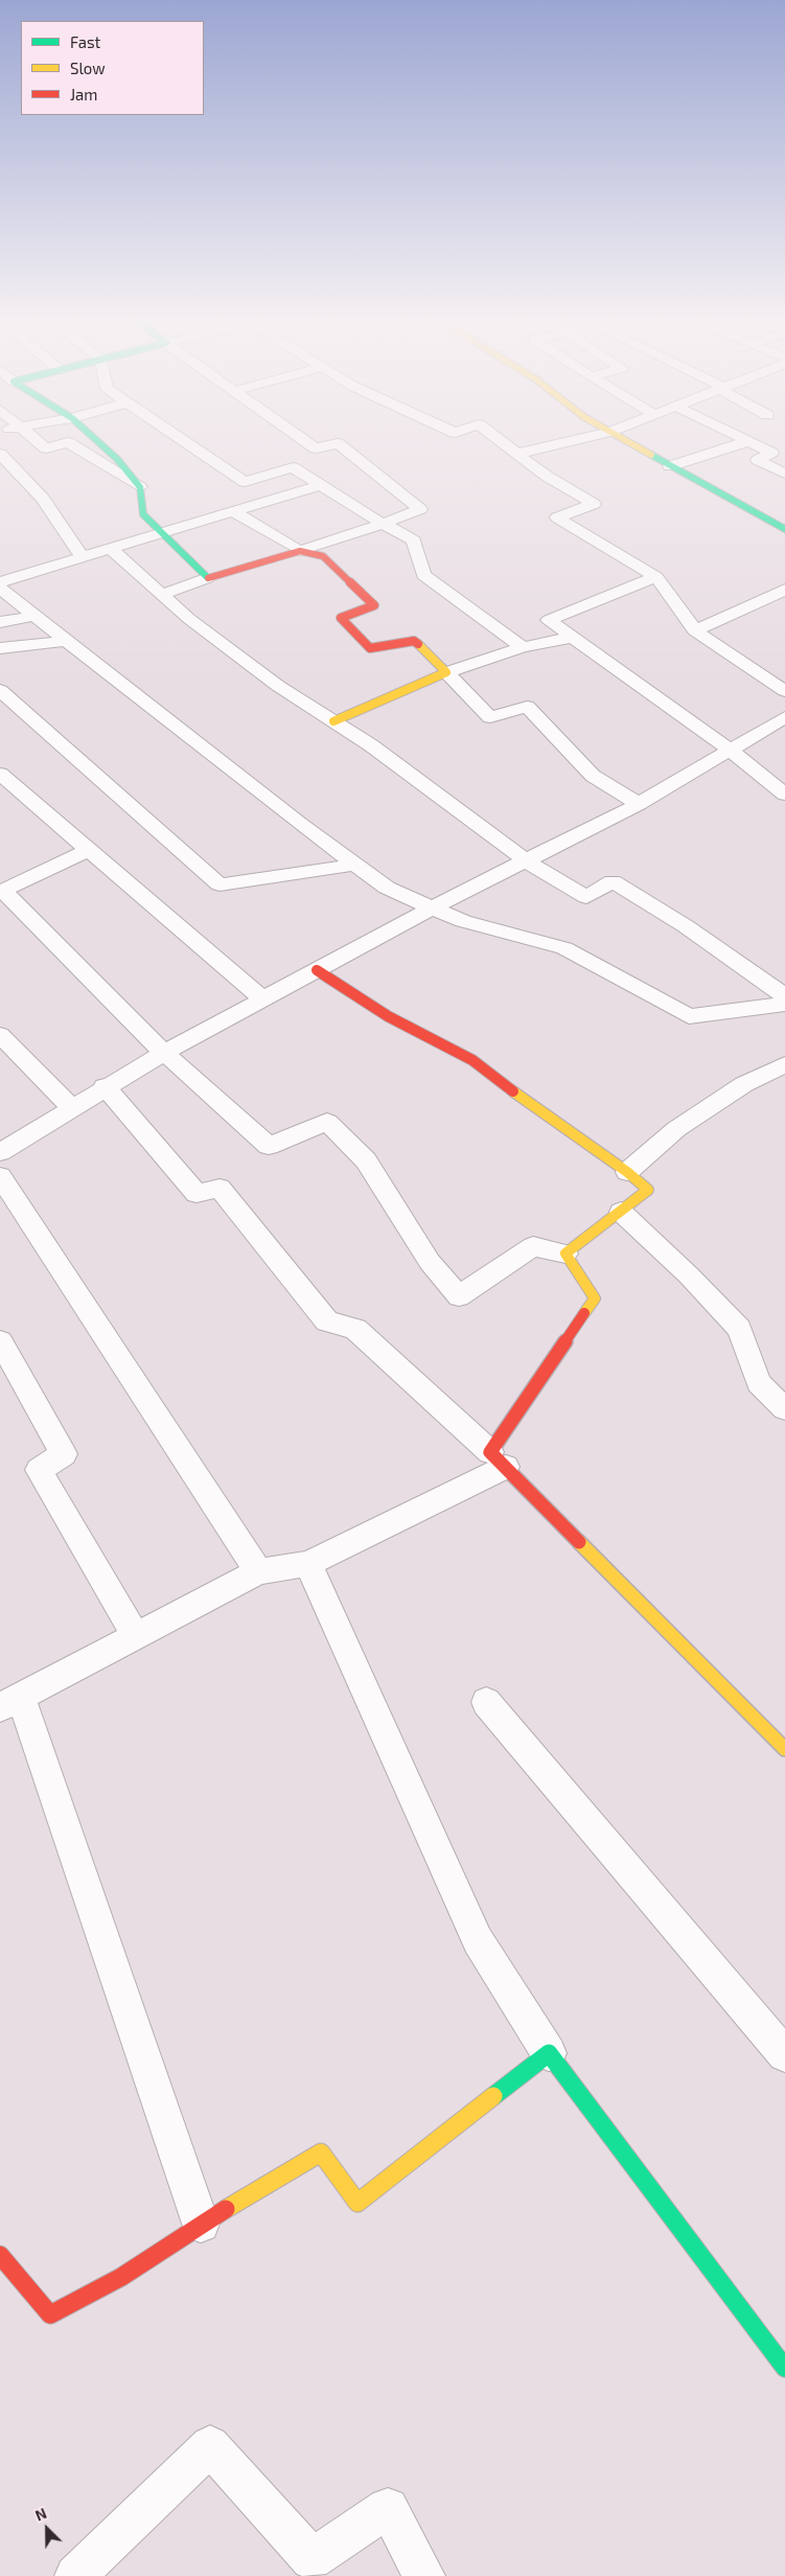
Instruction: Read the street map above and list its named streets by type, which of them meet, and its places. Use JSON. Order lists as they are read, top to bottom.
{
  "legend": ["Fast", "Slow", "Jam"],
  "north": "top left"
}
